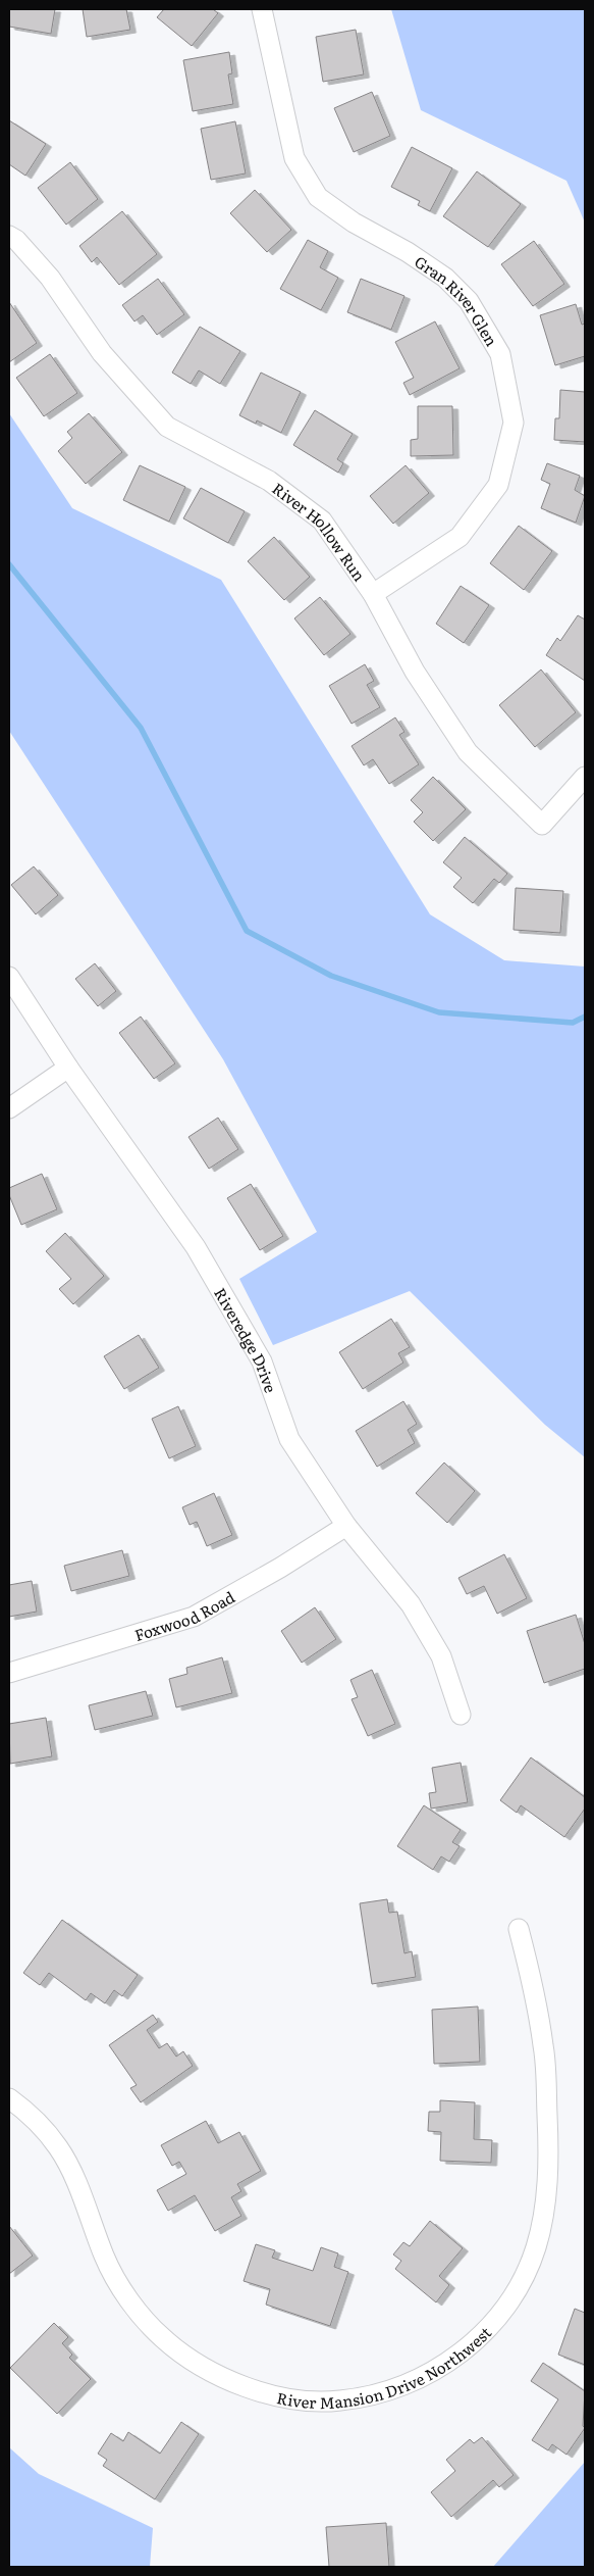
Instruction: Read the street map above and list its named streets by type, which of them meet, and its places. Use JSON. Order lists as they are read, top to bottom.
{
  "streets": {
    "street": [
      "Gran River Glen",
      "River Hollow Run",
      "Riveredge Drive",
      "Foxwood Road",
      "River Mansion Drive Northwest"
    ]
  },
  "crossings": [
    ["Gran River Glen", "River Hollow Run"],
    ["Riveredge Drive", "Foxwood Road"]
  ]
}
